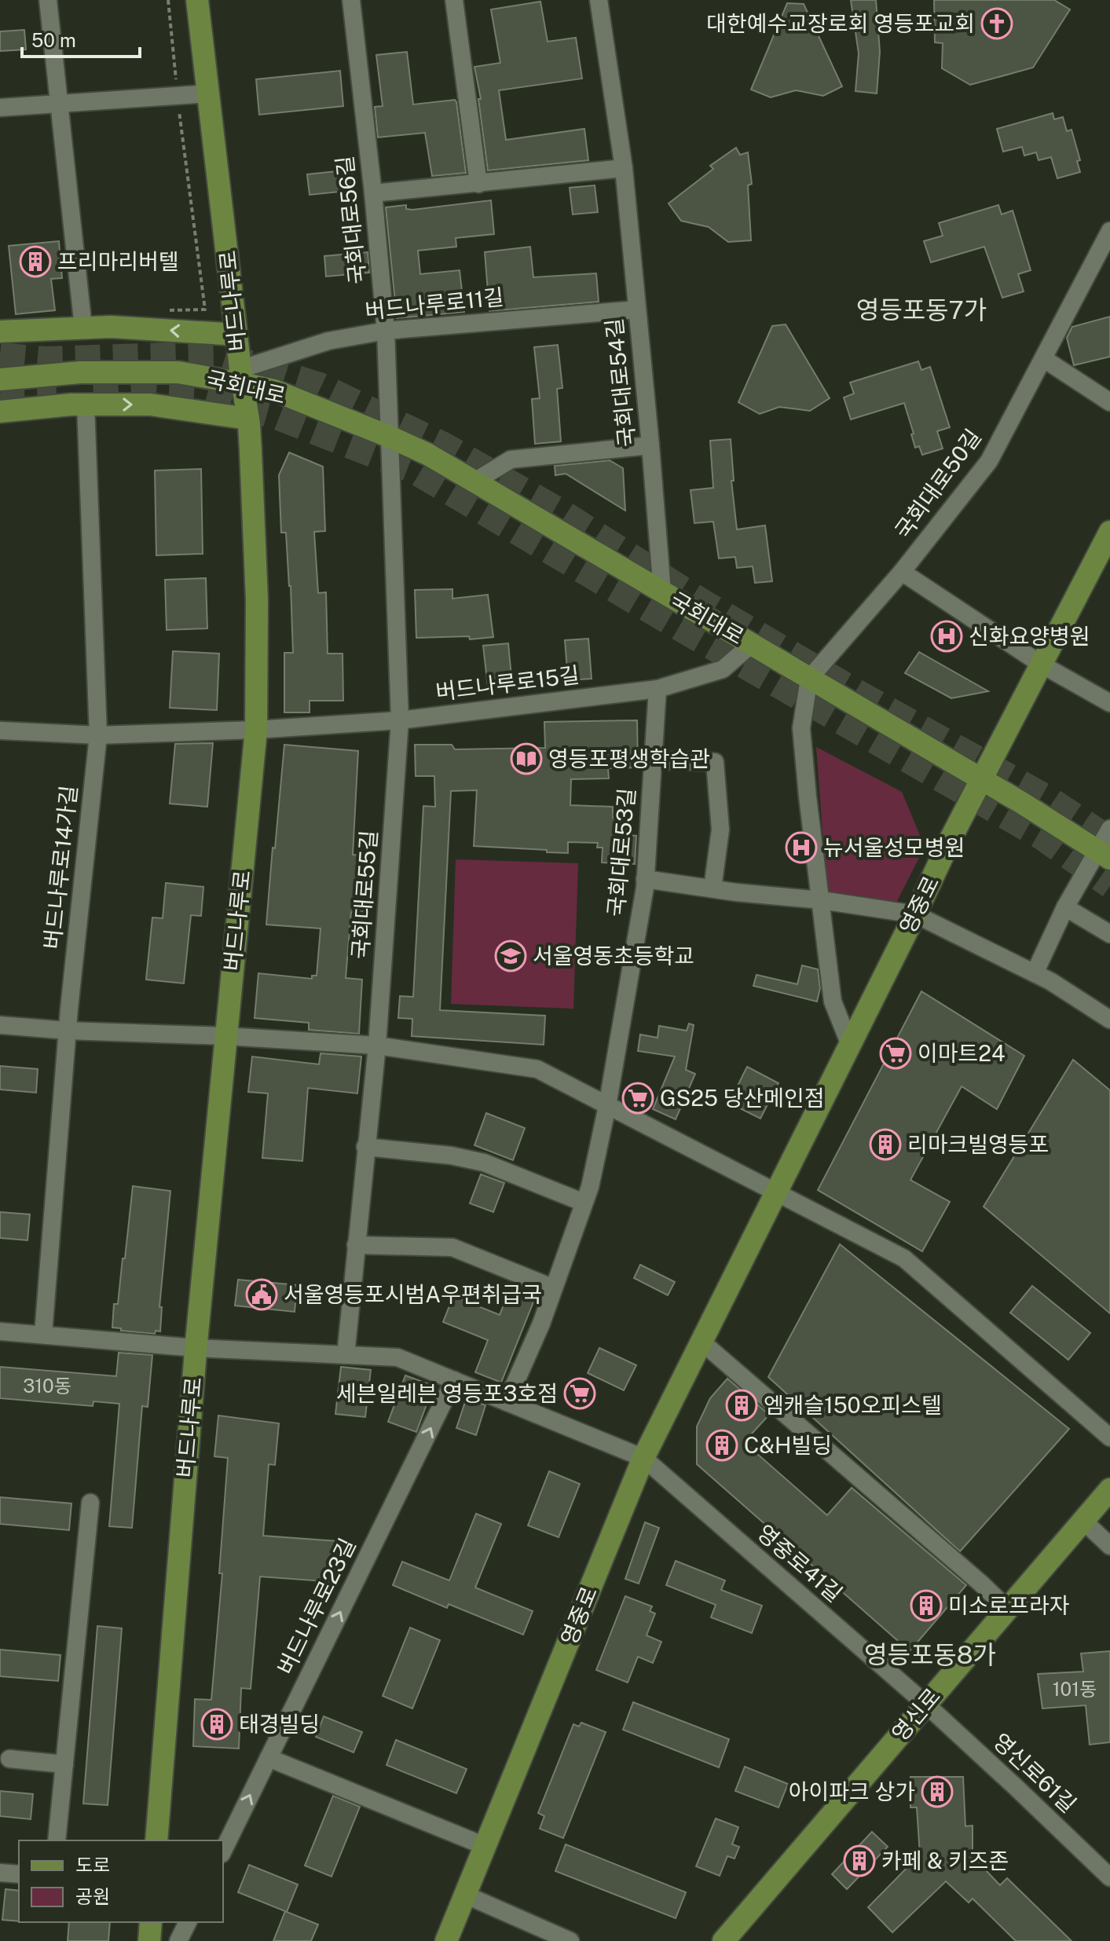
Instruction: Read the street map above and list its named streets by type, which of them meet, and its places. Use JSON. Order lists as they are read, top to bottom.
{
  "streets": {
    "main road": [
      "버드나루로",
      "국회대로",
      "영중로",
      "영신로"
    ],
    "street": [
      "국회대로56길",
      "버드나루로11길",
      "국회대로54길",
      "국회대로50길",
      "버드나루로15길",
      "국회대로53길",
      "버드나루로14가길",
      "국회대로55길",
      "영중로41길",
      "버드나루로23길",
      "영신로61길"
    ]
  },
  "crossings": [
    ["국회대로56길", "버드나루로11길"],
    ["국회대로56길", "국회대로"],
    ["국회대로56길", "국회대로55길"],
    ["버드나루로", "버드나루로11길"],
    ["버드나루로", "국회대로"],
    ["버드나루로", "버드나루로15길"],
    ["버드나루로", "영중로41길"],
    ["버드나루로11길", "국회대로54길"],
    ["버드나루로11길", "국회대로"],
    ["국회대로54길", "국회대로"],
    ["국회대로", "국회대로50길"],
    ["국회대로", "버드나루로15길"],
    ["국회대로", "국회대로55길"],
    ["국회대로", "영중로"],
    ["버드나루로15길", "국회대로53길"],
    ["버드나루로15길", "버드나루로14가길"],
    ["버드나루로15길", "국회대로55길"],
    ["국회대로53길", "영중로41길"],
    ["버드나루로14가길", "영중로41길"],
    ["국회대로55길", "영중로41길"],
    ["영중로", "영중로41길"],
    ["영중로41길", "버드나루로23길"],
    ["영중로41길", "영신로"],
    ["영중로41길", "영신로61길"],
    ["영신로", "영신로61길"]
  ],
  "one_way": ["버드나루로23길"],
  "districts": ["영등포동7가", "영등포동8가"],
  "places": {
    "church": ["대한예수교장로회 영등포교회"],
    "building": [
      "프리마리버텔",
      "리마크빌영등포",
      "엠캐슬150오피스텔",
      "C&H빌딩",
      "미소로프라자",
      "태경빌딩",
      "아이파크 상가",
      "카페 & 키즈존"
    ],
    "hospital": ["신화요양병원", "뉴서울성모병원"],
    "library": ["영등포평생학습관"],
    "school or university": ["서울영동초등학교"],
    "supermarket": ["이마트24", "GS25 당산메인점", "세븐일레븐 영등포3호점"],
    "public building": ["서울영등포시범A우편취급국"]
  },
  "house_numbers": ["310동", "101동"],
  "legend": ["도로", "공원"],
  "scale_bar": "50 m"
}
